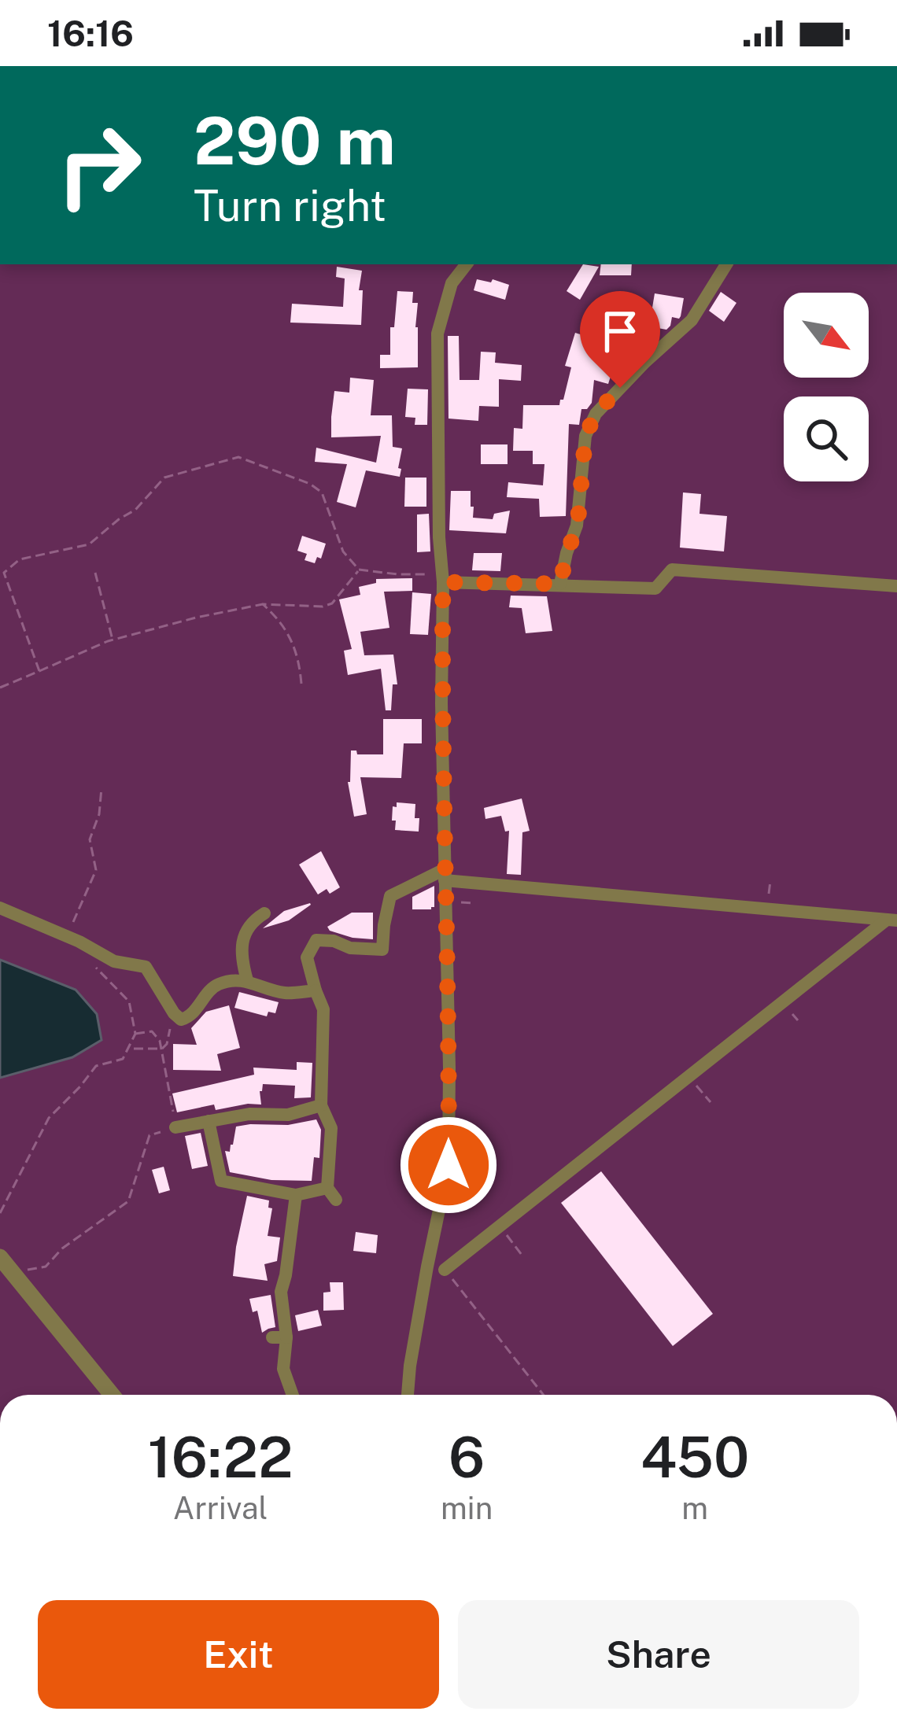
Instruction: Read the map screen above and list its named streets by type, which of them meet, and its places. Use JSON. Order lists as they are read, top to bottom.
{
  "north": "bottom right",
  "page": {
    "status": "16:16",
    "turn": ["290 m", "Turn right"],
    "eta": [
      "16:22",
      "Arrival",
      "6",
      "min",
      "450",
      "m"
    ],
    "buttons": ["Exit", "Share"]
  }
}
